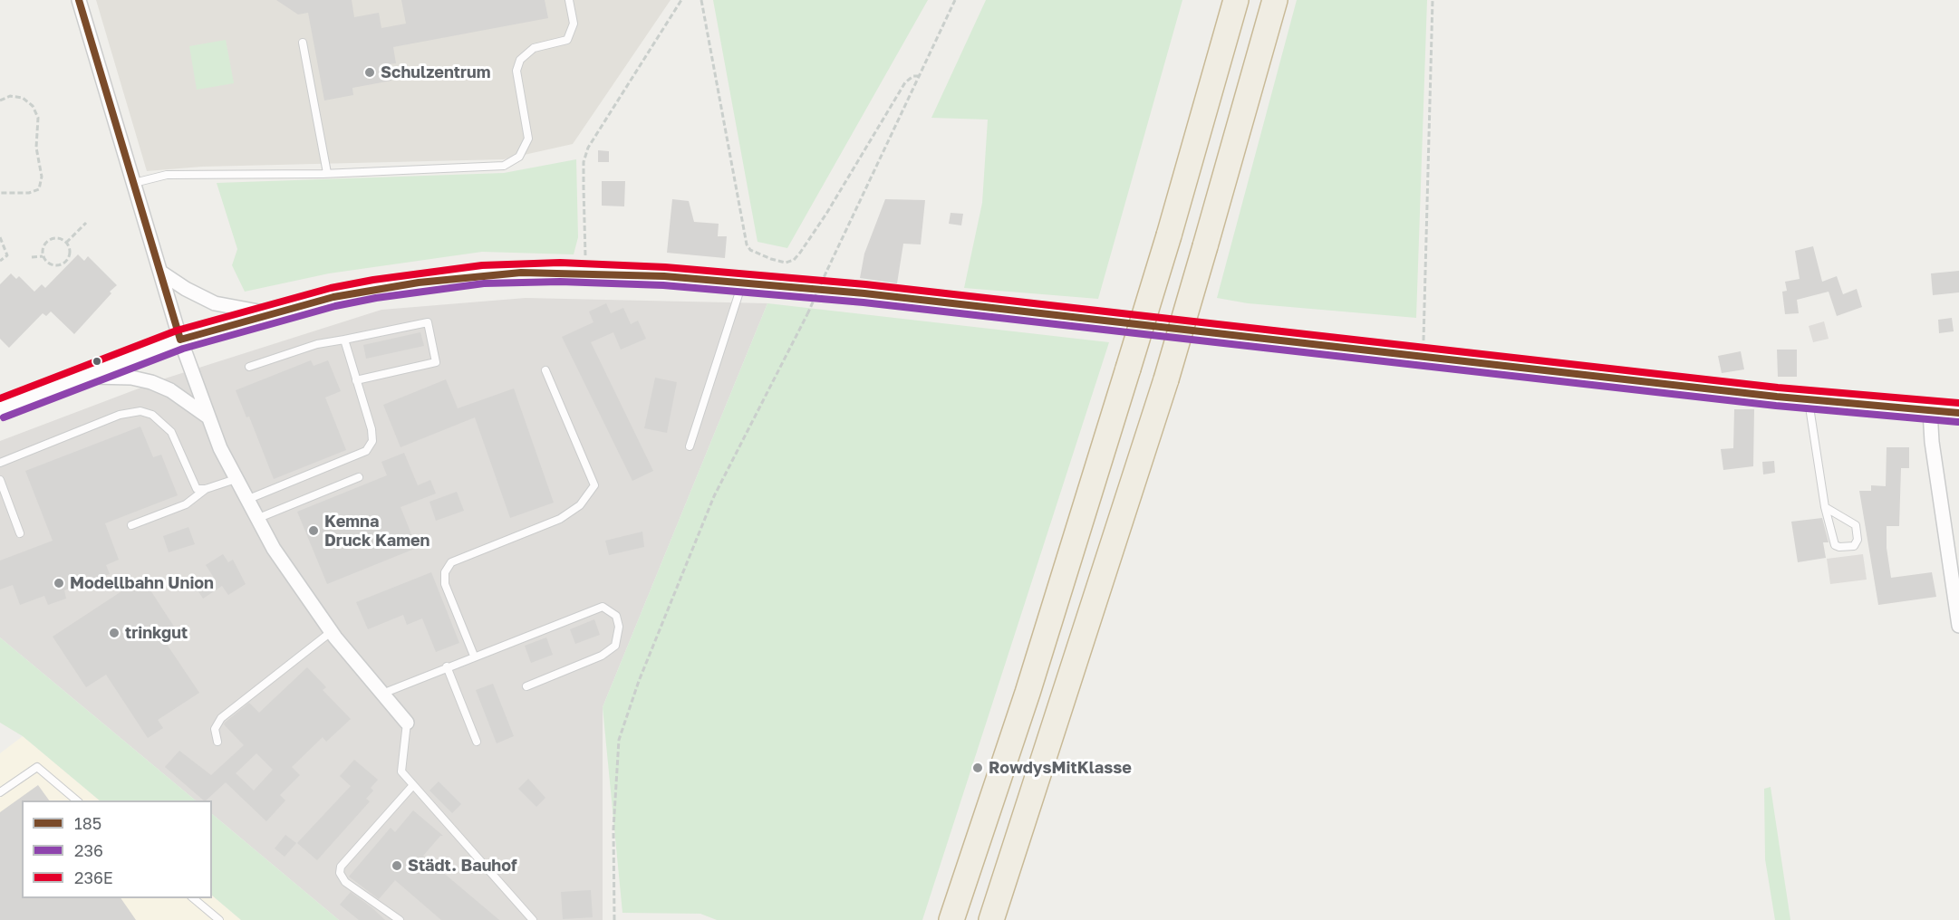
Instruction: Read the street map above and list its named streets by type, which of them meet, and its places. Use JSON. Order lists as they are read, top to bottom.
{
  "places": [
    "Schulzentrum",
    "Kemna Druck Kamen",
    "Modellbahn Union",
    "trinkgut",
    "RowdysMitKlasse",
    "Städt. Bauhof"
  ],
  "lines": ["transit line 185", "transit line 236E", "transit line 236"],
  "legend": ["185", "236", "236E"]
}
